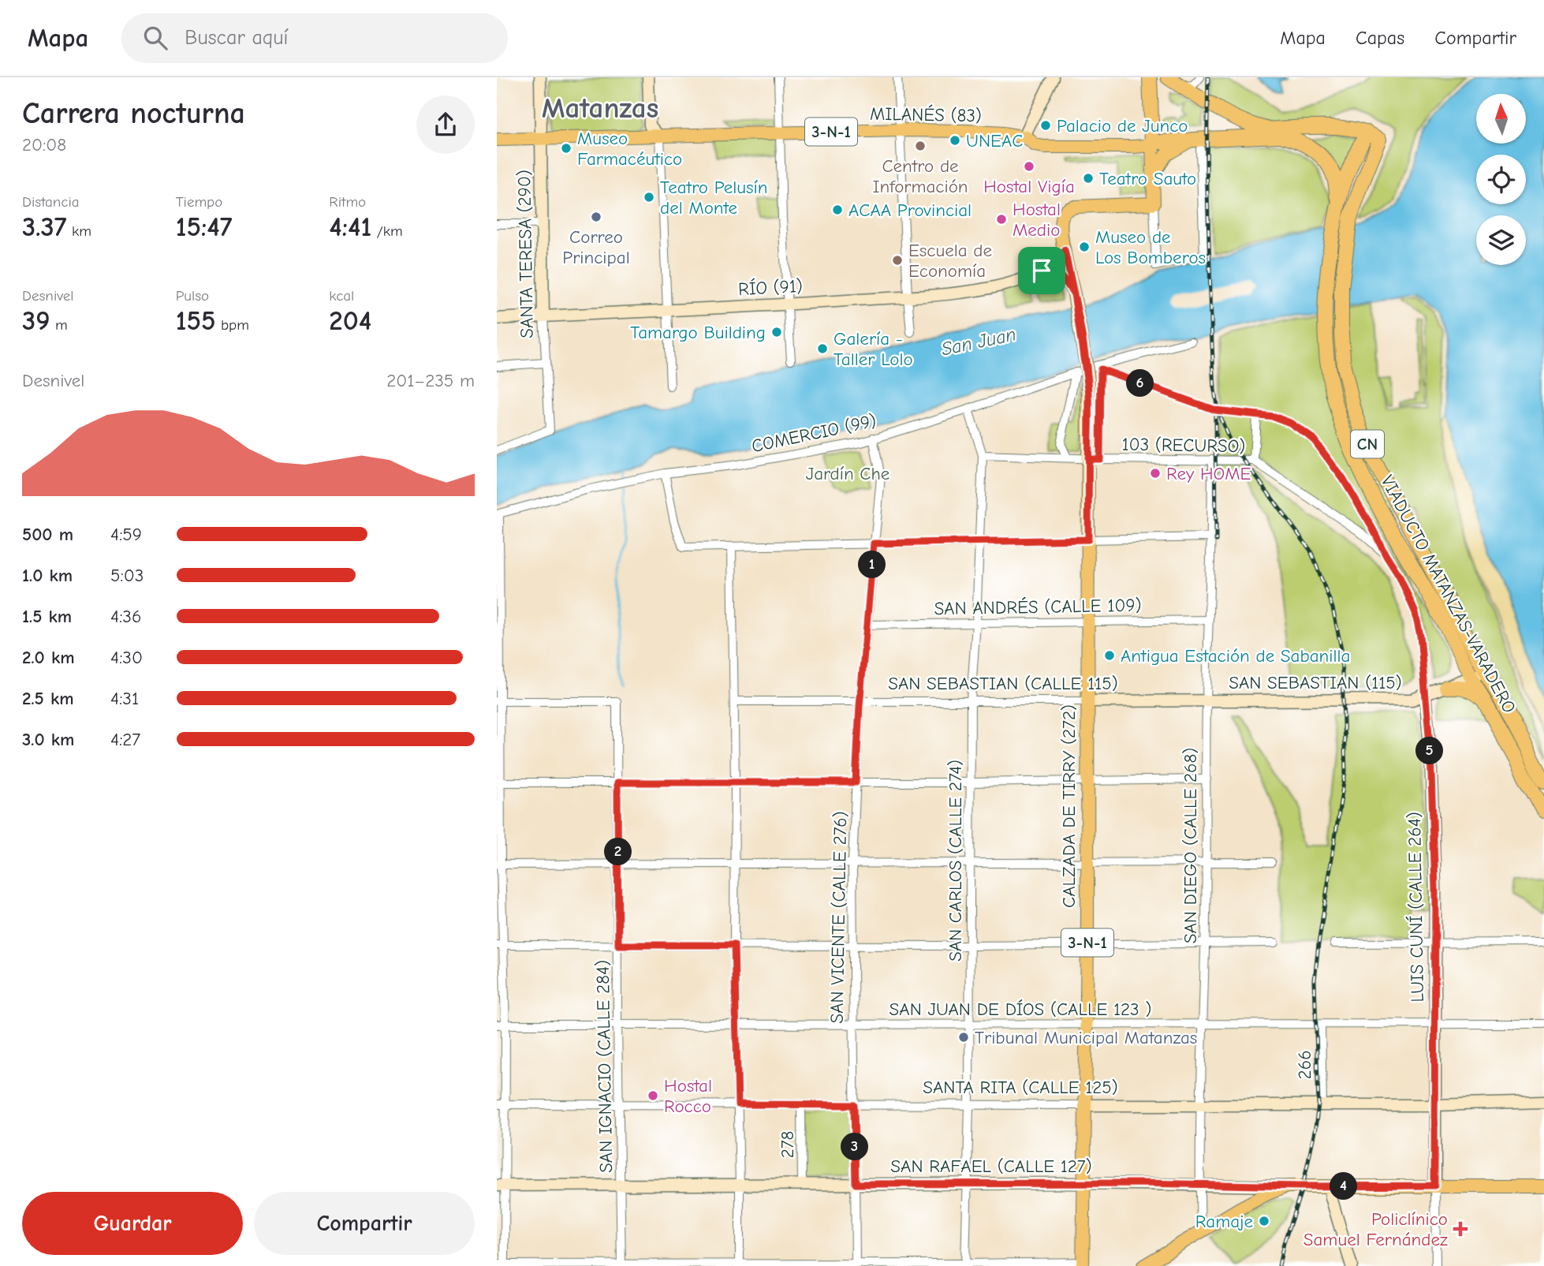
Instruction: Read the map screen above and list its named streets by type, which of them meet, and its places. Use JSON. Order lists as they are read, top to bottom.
{
  "streets": {
    "highway": ["CN", "VIADUCTO MATANZAS-VARADERO"],
    "main road": ["MILANÉS (83)", "3-N-1", "CALZADA DE TIRRY (272)"],
    "street": [
      "SANTA TERESA (290)",
      "RÍO (91)",
      "COMERCIO (99)",
      "103 (RECURSO)",
      "SAN ANDRÉS (CALLE 109)",
      "SAN SEBASTIAN (115)",
      "SAN SEBASTIAN (CALLE 115)",
      "SAN DIEGO (CALLE 268)",
      "SAN CARLOS (CALLE 274)",
      "LUIS CUNÍ (CALLE 264)",
      "SAN VICENTE (CALLE 276)",
      "SAN JUAN DE DÍOS (CALLE 123 )",
      "266",
      "SAN IGNACIO (CALLE 284)",
      "SANTA RITA (CALLE 125)",
      "278",
      "SAN RAFAEL (CALLE 127)"
    ]
  },
  "crossings": [
    ["MILANÉS (83)", "SANTA TERESA (290)"],
    ["MILANÉS (83)", "CN"],
    ["3-N-1", "RÍO (91)"],
    ["3-N-1", "CALZADA DE TIRRY (272)"],
    ["SANTA TERESA (290)", "RÍO (91)"],
    ["COMERCIO (99)", "SAN CARLOS (CALLE 274)"],
    ["COMERCIO (99)", "SAN VICENTE (CALLE 276)"],
    ["CN", "VIADUCTO MATANZAS-VARADERO"],
    ["103 (RECURSO)", "CALZADA DE TIRRY (272)"],
    ["103 (RECURSO)", "SAN DIEGO (CALLE 268)"],
    ["103 (RECURSO)", "SAN CARLOS (CALLE 274)"],
    ["103 (RECURSO)", "LUIS CUNÍ (CALLE 264)"],
    ["VIADUCTO MATANZAS-VARADERO", "SAN SEBASTIAN (115)"],
    ["SAN ANDRÉS (CALLE 109)", "CALZADA DE TIRRY (272)"],
    ["SAN ANDRÉS (CALLE 109)", "SAN DIEGO (CALLE 268)"],
    ["SAN ANDRÉS (CALLE 109)", "SAN CARLOS (CALLE 274)"],
    ["SAN ANDRÉS (CALLE 109)", "SAN VICENTE (CALLE 276)"],
    ["SAN SEBASTIAN (115)", "SAN SEBASTIAN (CALLE 115)"],
    ["SAN SEBASTIAN (115)", "SAN DIEGO (CALLE 268)"],
    ["SAN SEBASTIAN (115)", "LUIS CUNÍ (CALLE 264)"],
    ["SAN SEBASTIAN (CALLE 115)", "CALZADA DE TIRRY (272)"],
    ["SAN SEBASTIAN (CALLE 115)", "SAN DIEGO (CALLE 268)"],
    ["SAN SEBASTIAN (CALLE 115)", "SAN CARLOS (CALLE 274)"],
    ["SAN SEBASTIAN (CALLE 115)", "SAN VICENTE (CALLE 276)"],
    ["CALZADA DE TIRRY (272)", "SAN JUAN DE DÍOS (CALLE 123 )"],
    ["CALZADA DE TIRRY (272)", "SANTA RITA (CALLE 125)"],
    ["CALZADA DE TIRRY (272)", "SAN RAFAEL (CALLE 127)"],
    ["SAN DIEGO (CALLE 268)", "SAN JUAN DE DÍOS (CALLE 123 )"],
    ["SAN DIEGO (CALLE 268)", "SANTA RITA (CALLE 125)"],
    ["SAN DIEGO (CALLE 268)", "SAN RAFAEL (CALLE 127)"],
    ["SAN CARLOS (CALLE 274)", "SAN JUAN DE DÍOS (CALLE 123 )"],
    ["SAN CARLOS (CALLE 274)", "SANTA RITA (CALLE 125)"],
    ["SAN CARLOS (CALLE 274)", "SAN RAFAEL (CALLE 127)"],
    ["LUIS CUNÍ (CALLE 264)", "SAN JUAN DE DÍOS (CALLE 123 )"],
    ["LUIS CUNÍ (CALLE 264)", "SANTA RITA (CALLE 125)"],
    ["SAN VICENTE (CALLE 276)", "SAN JUAN DE DÍOS (CALLE 123 )"],
    ["SAN VICENTE (CALLE 276)", "SANTA RITA (CALLE 125)"],
    ["SAN VICENTE (CALLE 276)", "SAN RAFAEL (CALLE 127)"],
    ["SAN JUAN DE DÍOS (CALLE 123 )", "266"],
    ["SAN JUAN DE DÍOS (CALLE 123 )", "SAN IGNACIO (CALLE 284)"],
    ["266", "SANTA RITA (CALLE 125)"],
    ["SAN IGNACIO (CALLE 284)", "SANTA RITA (CALLE 125)"],
    ["SAN IGNACIO (CALLE 284)", "SAN RAFAEL (CALLE 127)"],
    ["SANTA RITA (CALLE 125)", "278"],
    ["278", "SAN RAFAEL (CALLE 127)"]
  ],
  "districts": ["Matanzas"],
  "water": ["San Juan"],
  "parks": ["Jardín Che"],
  "places": {
    "other": [
      "Palacio de Junco",
      "UNEAC",
      "Centro de Información",
      "Museo Farmacéutico",
      "Hostal Vigía",
      "Teatro Sauto",
      "Teatro Pelusín del Monte",
      "ACAA Provincial",
      "Correo Principal",
      "Hostal Medio",
      "Museo de Los Bomberos",
      "Escuela de Economía",
      "Tamargo Building",
      "Galería - Taller Lolo",
      "Rey HOME",
      "Antigua Estación de Sabanilla",
      "Tribunal Municipal Matanzas",
      "Hostal Rocco",
      "Ramaje"
    ],
    "health": ["Policlínico Samuel Fernández"]
  },
  "north": "top",
  "page": {
    "header": "Mapa",
    "search": "Buscar aquí",
    "nav": ["Mapa", "Capas", "Compartir"],
    "heading": ["Carrera nocturna", "20:08"],
    "stats": [
      ["Distancia", "3.37 km"],
      ["Tiempo", "15:47"],
      ["Ritmo", "4:41 /km"],
      ["Desnivel", "39 m"],
      ["Pulso", "155 bpm"],
      ["kcal", "204"]
    ],
    "chart": ["Desnivel", "201–235 m"],
    "pins": [
      "6",
      "1",
      "5",
      "2",
      "3",
      "4"
    ],
    "list": [
      {
        "name": "500 m",
        "note": "4:59"
      },
      {
        "name": "1.0 km",
        "note": "5:03"
      },
      {
        "name": "1.5 km",
        "note": "4:36"
      },
      {
        "name": "2.0 km",
        "note": "4:30"
      },
      {
        "name": "2.5 km",
        "note": "4:31"
      },
      {
        "name": "3.0 km",
        "note": "4:27"
      }
    ],
    "buttons": ["Guardar", "Compartir"]
  }
}
